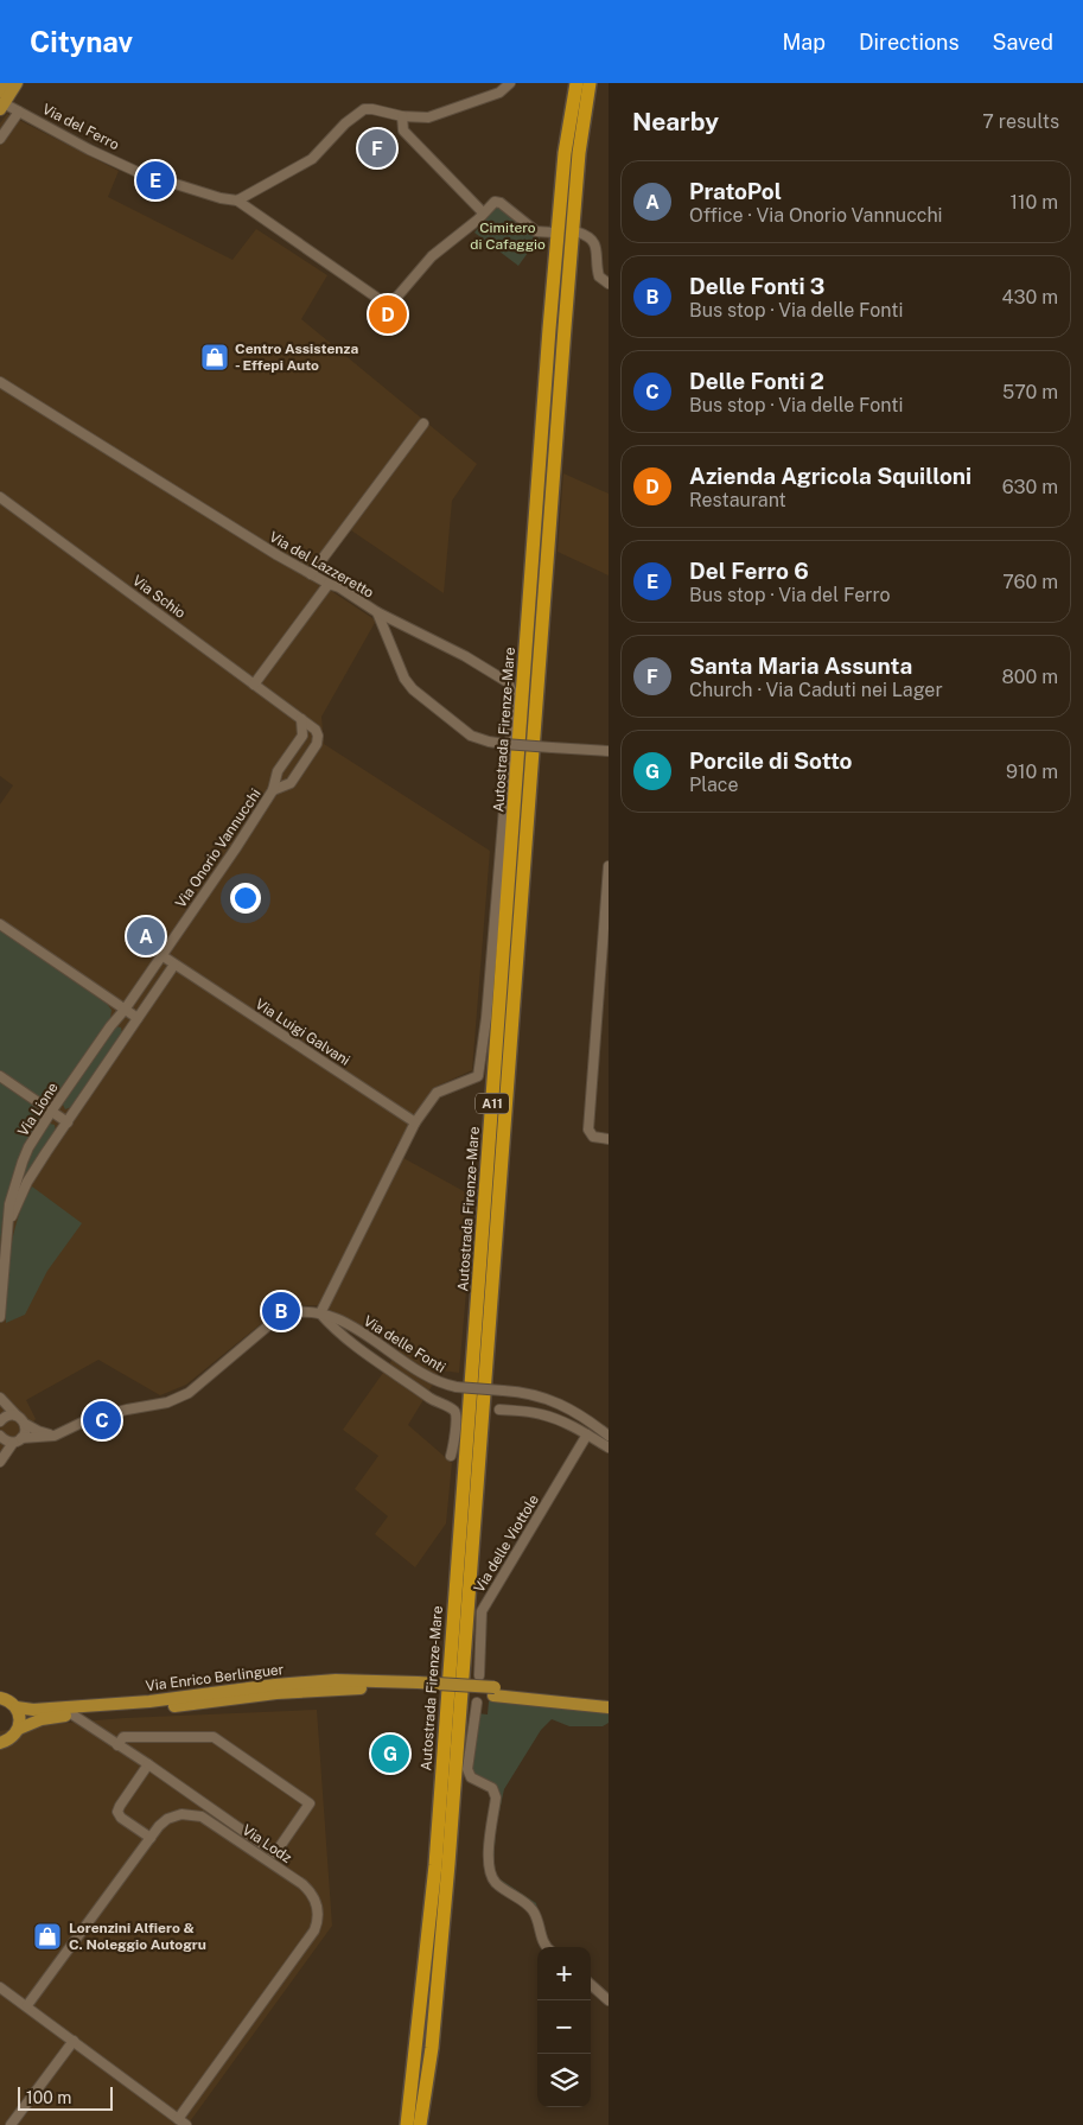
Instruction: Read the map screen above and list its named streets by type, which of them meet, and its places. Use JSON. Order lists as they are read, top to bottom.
{
  "streets": {
    "highway": ["Autostrada Firenze-Mare", "A11"],
    "main road": ["Via Enrico Berlinguer"],
    "street": [
      "Via del Ferro",
      "Via del Lazzeretto",
      "Via Schio",
      "Via Onorio Vannucchi",
      "Via Luigi Galvani",
      "Via Lione",
      "Via delle Fonti",
      "Via delle Viottole",
      "Via Lodz"
    ]
  },
  "crossings": [
    ["Via Schio", "Via Onorio Vannucchi"],
    ["Via Onorio Vannucchi", "Via Luigi Galvani"],
    ["Via Onorio Vannucchi", "Via Lione"]
  ],
  "parks": ["Cimitero di Cafaggio"],
  "places": {
    "shop": ["Centro Assistenza - Effepi Auto", "Lorenzini Alfiero & C. Noleggio Autogru"]
  },
  "scale_bar": "100 m",
  "page": {
    "header": "Citynav",
    "nav": ["Map", "Directions", "Saved"],
    "heading": ["Nearby", "7 results"],
    "pins": [
      "F",
      "E",
      "D",
      "A",
      "B",
      "C",
      "G"
    ],
    "list": [
      {
        "mark": "A",
        "name": "PratoPol",
        "note": "Office · Via Onorio Vannucchi",
        "value": "110 m"
      },
      {
        "mark": "B",
        "name": "Delle Fonti 3",
        "note": "Bus stop · Via delle Fonti",
        "value": "430 m"
      },
      {
        "mark": "C",
        "name": "Delle Fonti 2",
        "note": "Bus stop · Via delle Fonti",
        "value": "570 m"
      },
      {
        "mark": "D",
        "name": "Azienda Agricola Squilloni",
        "note": "Restaurant",
        "value": "630 m"
      },
      {
        "mark": "E",
        "name": "Del Ferro 6",
        "note": "Bus stop · Via del Ferro",
        "value": "760 m"
      },
      {
        "mark": "F",
        "name": "Santa Maria Assunta",
        "note": "Church · Via Caduti nei Lager",
        "value": "800 m"
      },
      {
        "mark": "G",
        "name": "Porcile di Sotto",
        "note": "Place",
        "value": "910 m"
      }
    ],
    "map_buttons": ["+", "−"],
    "scale": "100 m"
  }
}
